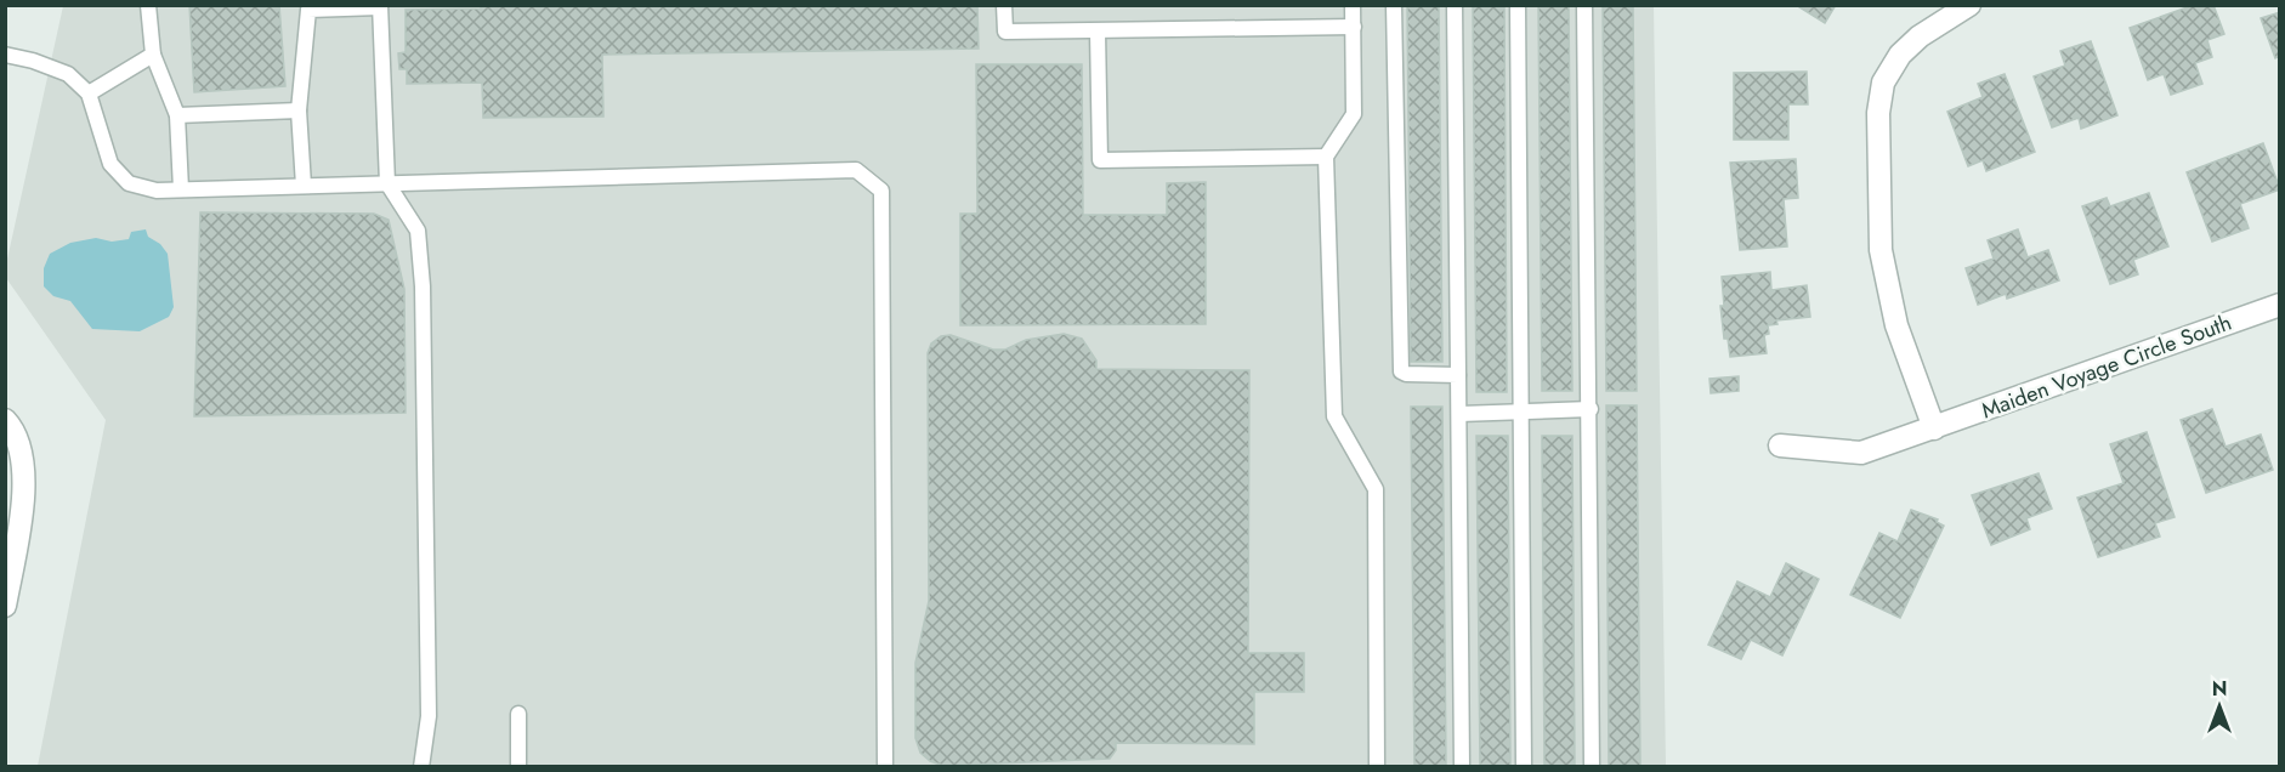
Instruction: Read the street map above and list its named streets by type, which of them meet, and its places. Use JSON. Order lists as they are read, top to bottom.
{
  "streets": {
    "street": ["Maiden Voyage Circle South"]
  },
  "north": "top"
}
